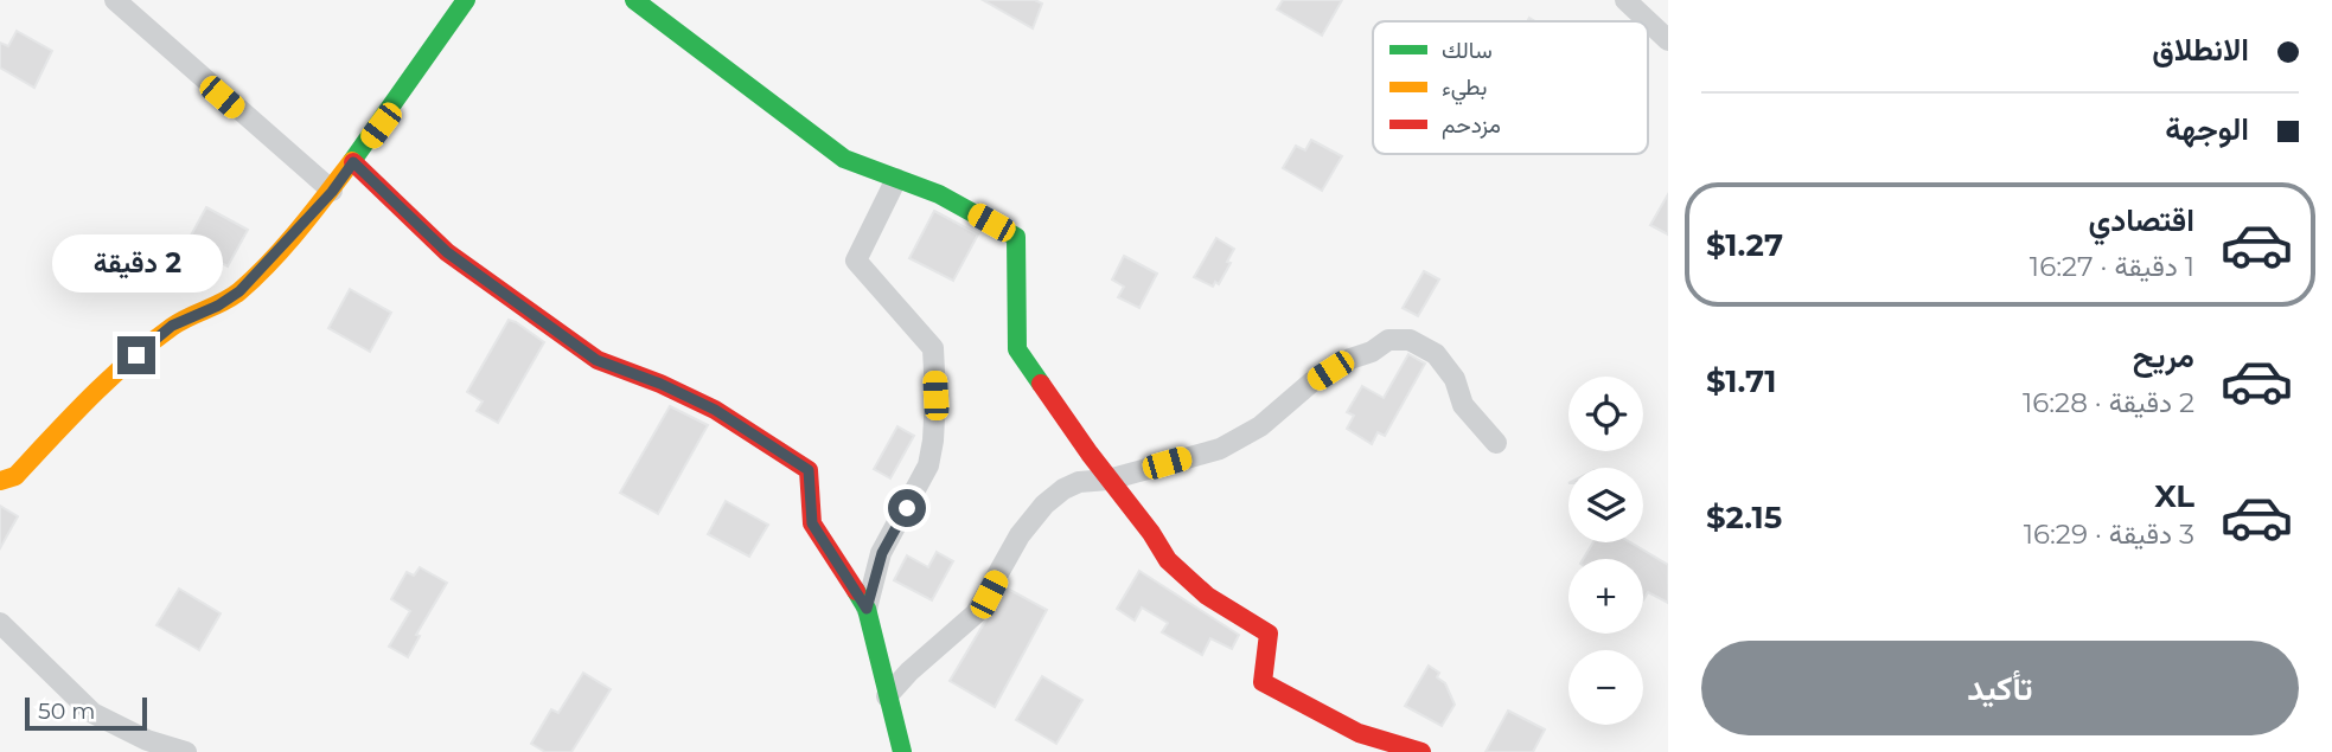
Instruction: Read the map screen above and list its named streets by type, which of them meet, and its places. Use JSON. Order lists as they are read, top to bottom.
{
  "legend": ["سالك", "بطيء", "مزدحم"],
  "scale_bar": "50 m",
  "page": {
    "banner": ["الانطلاق", "الوجهة"],
    "list": [
      {
        "name": "اقتصادي",
        "note": "1 دقيقة · 16:27",
        "value": "$1.27"
      },
      {
        "name": "مريح",
        "note": "2 دقيقة · 16:28",
        "value": "$1.71"
      },
      {
        "name": "XL",
        "note": "3 دقيقة · 16:29",
        "value": "$2.15"
      }
    ],
    "bubble": "2 دقيقة",
    "map_buttons": ["+", "−"],
    "buttons": "تأكيد",
    "scale": "50 m"
  }
}
